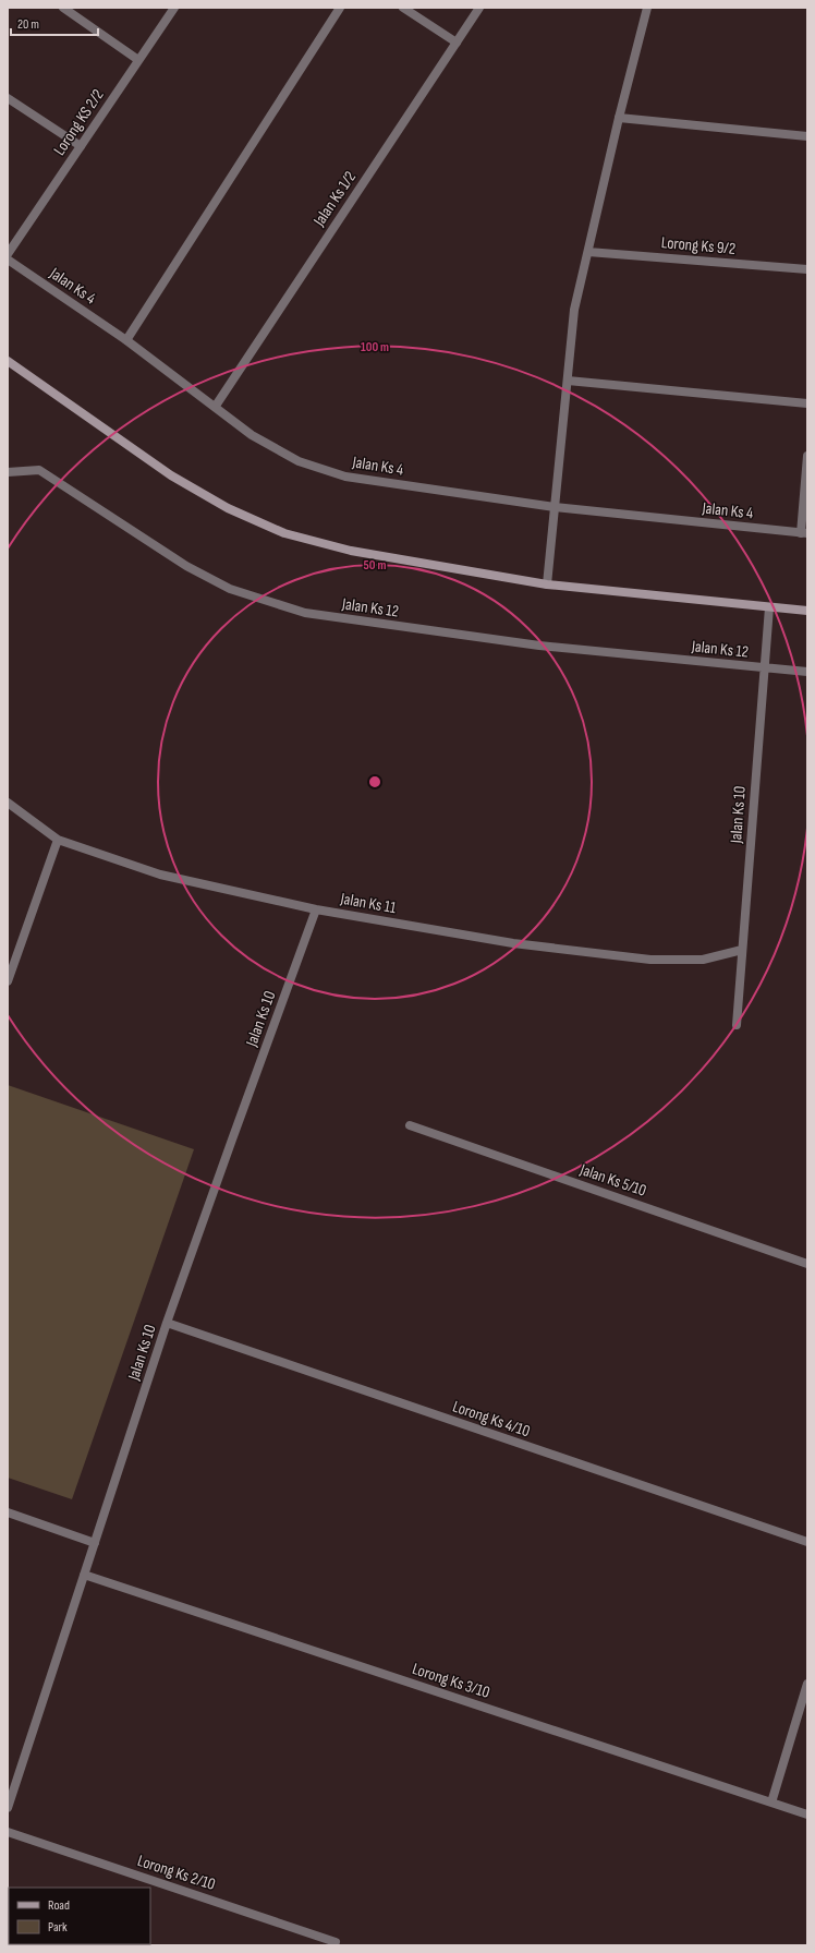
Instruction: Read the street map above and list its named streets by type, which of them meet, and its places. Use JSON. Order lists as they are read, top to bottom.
{
  "streets": {
    "street": [
      "Lorong KS 2/2",
      "Jalan Ks 1/2",
      "Lorong Ks 9/2",
      "Jalan Ks 4",
      "Jalan Ks 12",
      "Jalan Ks 10",
      "Jalan Ks 11",
      "Jalan Ks 5/10",
      "Lorong Ks 4/10",
      "Lorong Ks 3/10",
      "Lorong Ks 2/10"
    ]
  },
  "crossings": [
    ["Jalan Ks 1/2", "Jalan Ks 4"],
    ["Jalan Ks 12", "Jalan Ks 10"],
    ["Jalan Ks 10", "Jalan Ks 11"],
    ["Jalan Ks 10", "Lorong Ks 4/10"],
    ["Jalan Ks 10", "Lorong Ks 3/10"]
  ],
  "legend": ["Road", "Park"],
  "scale_bar": "20 m",
  "rings": ["100 m", "50 m"]
}
